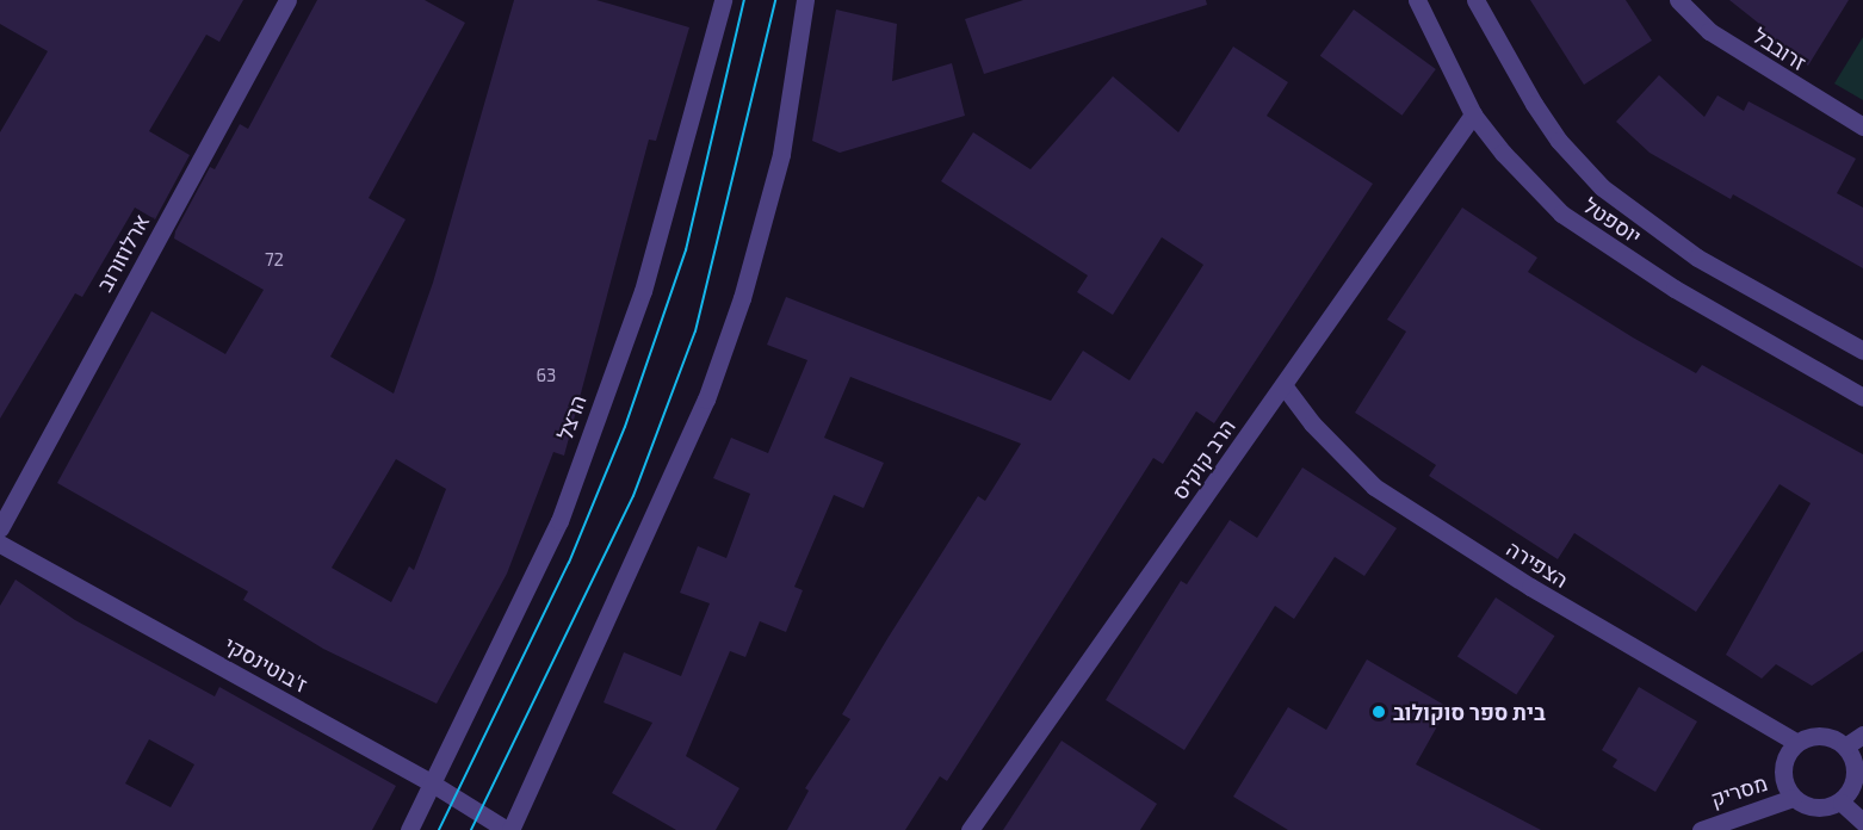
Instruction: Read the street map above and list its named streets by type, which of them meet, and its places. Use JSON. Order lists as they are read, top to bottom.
{
  "streets": {
    "street": [
      "זרובבל",
      "יוספטל",
      "ארלוזורוב",
      "הרצל",
      "הרב קוקיס",
      "הצפירה",
      "ז'בוטינסקי",
      "מסריק"
    ]
  },
  "crossings": [
    ["יוספטל", "הרב קוקיס"],
    ["הרצל", "ז'בוטינסקי"],
    ["הרב קוקיס", "הצפירה"],
    ["הצפירה", "מסריק"]
  ],
  "places": ["בית ספר סוקולוב"],
  "house_numbers": ["72", "63"]
}
